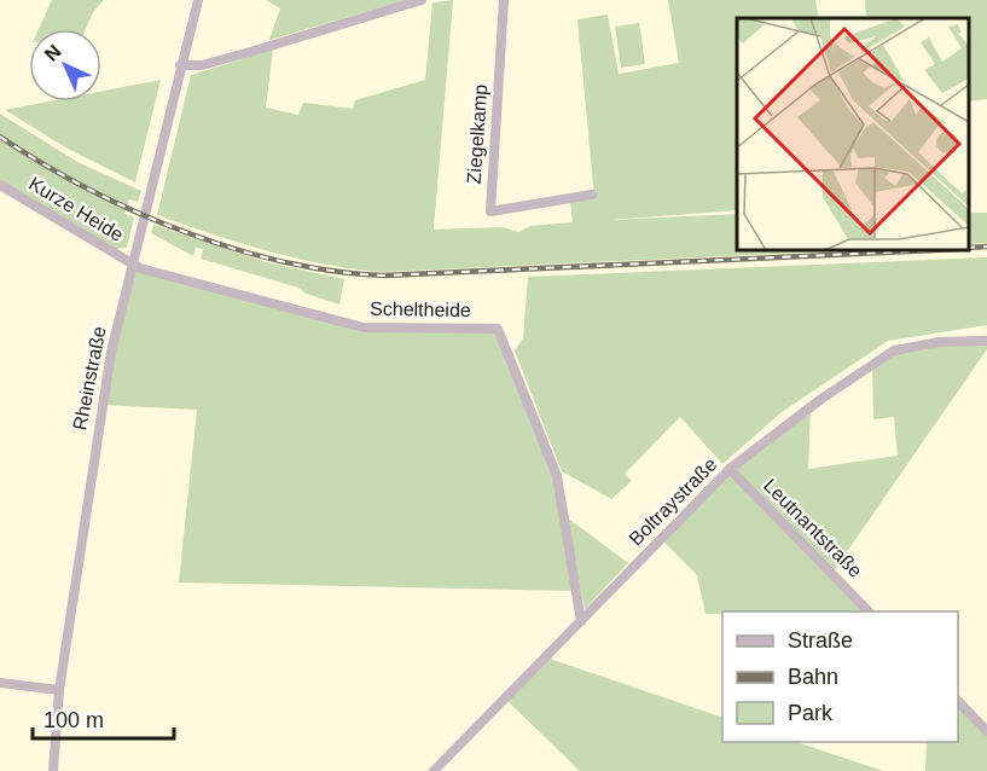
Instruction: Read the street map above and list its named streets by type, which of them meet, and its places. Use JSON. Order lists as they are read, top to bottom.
{
  "streets": {
    "street": [
      "Ziegelkamp",
      "Kurze Heide",
      "Scheltheide",
      "Rheinstraße",
      "Boltraystraße",
      "Leutnantstraße"
    ]
  },
  "crossings": [
    ["Kurze Heide", "Scheltheide"],
    ["Kurze Heide", "Rheinstraße"],
    ["Scheltheide", "Rheinstraße"],
    ["Scheltheide", "Boltraystraße"],
    ["Boltraystraße", "Leutnantstraße"]
  ],
  "legend": ["Straße", "Bahn", "Park"],
  "scale_bar": "100 m",
  "north": "top left"
}
